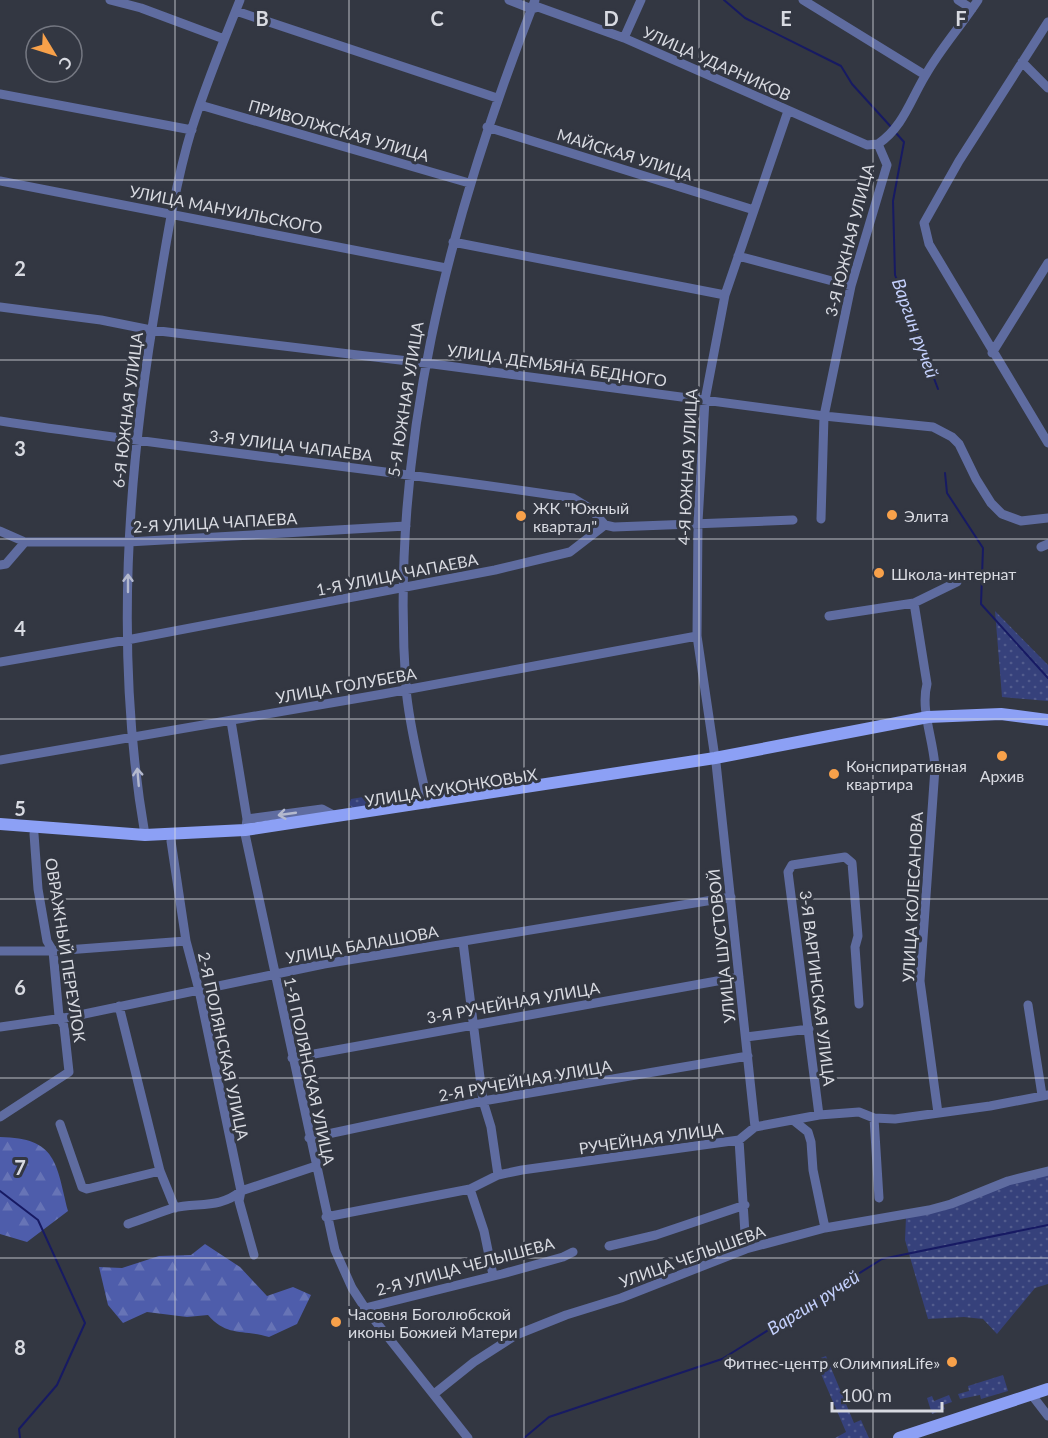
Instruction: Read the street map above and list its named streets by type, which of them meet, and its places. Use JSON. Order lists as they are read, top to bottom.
{
  "streets": {
    "main road": ["УЛИЦА КУКОНКОВЫХ"],
    "street": [
      "УЛИЦА УДАРНИКОВ",
      "ПРИВОЛЖСКАЯ УЛИЦА",
      "МАЙСКАЯ УЛИЦА",
      "УЛИЦА МАНУИЛЬСКОГО",
      "3-Я ЮЖНАЯ УЛИЦА",
      "УЛИЦА ДЕМЬЯНА БЕДНОГО",
      "5-Я ЮЖНАЯ УЛИЦА",
      "6-Я ЮЖНАЯ УЛИЦА",
      "3-Я УЛИЦА ЧАПАЕВА",
      "4-Я ЮЖНАЯ УЛИЦА",
      "2-Я УЛИЦА ЧАПАЕВА",
      "1-Я УЛИЦА ЧАПАЕВА",
      "УЛИЦА ГОЛУБЕВА",
      "УЛИЦА КОЛЕСАНОВА",
      "УЛИЦА БАЛАШОВА",
      "УЛИЦА ШУСТОВОЙ",
      "ОВРАЖНЫЙ ПЕРЕУЛОК",
      "3-Я ВАРГИНСКАЯ УЛИЦА",
      "3-Я РУЧЕЙНАЯ УЛИЦА",
      "2-Я ПОЛЯНСКАЯ УЛИЦА",
      "1-Я ПОЛЯНСКАЯ УЛИЦА",
      "2-Я РУЧЕЙНАЯ УЛИЦА",
      "РУЧЕЙНАЯ УЛИЦА",
      "УЛИЦА ЧЕЛЫШЕВА",
      "2-Я УЛИЦА ЧЕЛЫШЕВА"
    ]
  },
  "crossings": [
    ["УЛИЦА УДАРНИКОВ", "3-Я ЮЖНАЯ УЛИЦА"],
    ["УЛИЦА УДАРНИКОВ", "5-Я ЮЖНАЯ УЛИЦА"],
    ["УЛИЦА УДАРНИКОВ", "4-Я ЮЖНАЯ УЛИЦА"],
    ["ПРИВОЛЖСКАЯ УЛИЦА", "5-Я ЮЖНАЯ УЛИЦА"],
    ["ПРИВОЛЖСКАЯ УЛИЦА", "6-Я ЮЖНАЯ УЛИЦА"],
    ["МАЙСКАЯ УЛИЦА", "5-Я ЮЖНАЯ УЛИЦА"],
    ["МАЙСКАЯ УЛИЦА", "4-Я ЮЖНАЯ УЛИЦА"],
    ["УЛИЦА МАНУИЛЬСКОГО", "5-Я ЮЖНАЯ УЛИЦА"],
    ["УЛИЦА МАНУИЛЬСКОГО", "6-Я ЮЖНАЯ УЛИЦА"],
    ["3-Я ЮЖНАЯ УЛИЦА", "УЛИЦА ДЕМЬЯНА БЕДНОГО"],
    ["УЛИЦА ДЕМЬЯНА БЕДНОГО", "5-Я ЮЖНАЯ УЛИЦА"],
    ["УЛИЦА ДЕМЬЯНА БЕДНОГО", "6-Я ЮЖНАЯ УЛИЦА"],
    ["УЛИЦА ДЕМЬЯНА БЕДНОГО", "4-Я ЮЖНАЯ УЛИЦА"],
    ["5-Я ЮЖНАЯ УЛИЦА", "3-Я УЛИЦА ЧАПАЕВА"],
    ["5-Я ЮЖНАЯ УЛИЦА", "2-Я УЛИЦА ЧАПАЕВА"],
    ["5-Я ЮЖНАЯ УЛИЦА", "1-Я УЛИЦА ЧАПАЕВА"],
    ["5-Я ЮЖНАЯ УЛИЦА", "УЛИЦА ГОЛУБЕВА"],
    ["5-Я ЮЖНАЯ УЛИЦА", "УЛИЦА КУКОНКОВЫХ"],
    ["6-Я ЮЖНАЯ УЛИЦА", "3-Я УЛИЦА ЧАПАЕВА"],
    ["6-Я ЮЖНАЯ УЛИЦА", "2-Я УЛИЦА ЧАПАЕВА"],
    ["6-Я ЮЖНАЯ УЛИЦА", "1-Я УЛИЦА ЧАПАЕВА"],
    ["6-Я ЮЖНАЯ УЛИЦА", "УЛИЦА ГОЛУБЕВА"],
    ["6-Я ЮЖНАЯ УЛИЦА", "УЛИЦА КУКОНКОВЫХ"],
    ["3-Я УЛИЦА ЧАПАЕВА", "1-Я УЛИЦА ЧАПАЕВА"],
    ["4-Я ЮЖНАЯ УЛИЦА", "УЛИЦА ГОЛУБЕВА"],
    ["4-Я ЮЖНАЯ УЛИЦА", "УЛИЦА КУКОНКОВЫХ"],
    ["4-Я ЮЖНАЯ УЛИЦА", "УЛИЦА ШУСТОВОЙ"],
    ["УЛИЦА ГОЛУБЕВА", "1-Я ПОЛЯНСКАЯ УЛИЦА"],
    ["УЛИЦА КУКОНКОВЫХ", "УЛИЦА КОЛЕСАНОВА"],
    ["УЛИЦА КУКОНКОВЫХ", "УЛИЦА ШУСТОВОЙ"],
    ["УЛИЦА КУКОНКОВЫХ", "ОВРАЖНЫЙ ПЕРЕУЛОК"],
    ["УЛИЦА КУКОНКОВЫХ", "2-Я ПОЛЯНСКАЯ УЛИЦА"],
    ["УЛИЦА КУКОНКОВЫХ", "1-Я ПОЛЯНСКАЯ УЛИЦА"],
    ["УЛИЦА КОЛЕСАНОВА", "РУЧЕЙНАЯ УЛИЦА"],
    ["УЛИЦА БАЛАШОВА", "УЛИЦА ШУСТОВОЙ"],
    ["УЛИЦА БАЛАШОВА", "ОВРАЖНЫЙ ПЕРЕУЛОК"],
    ["УЛИЦА БАЛАШОВА", "2-Я ПОЛЯНСКАЯ УЛИЦА"],
    ["УЛИЦА БАЛАШОВА", "1-Я ПОЛЯНСКАЯ УЛИЦА"],
    ["УЛИЦА ШУСТОВОЙ", "3-Я РУЧЕЙНАЯ УЛИЦА"],
    ["УЛИЦА ШУСТОВОЙ", "2-Я РУЧЕЙНАЯ УЛИЦА"],
    ["УЛИЦА ШУСТОВОЙ", "РУЧЕЙНАЯ УЛИЦА"],
    ["3-Я ВАРГИНСКАЯ УЛИЦА", "РУЧЕЙНАЯ УЛИЦА"],
    ["3-Я РУЧЕЙНАЯ УЛИЦА", "1-Я ПОЛЯНСКАЯ УЛИЦА"],
    ["1-Я ПОЛЯНСКАЯ УЛИЦА", "2-Я РУЧЕЙНАЯ УЛИЦА"],
    ["1-Я ПОЛЯНСКАЯ УЛИЦА", "РУЧЕЙНАЯ УЛИЦА"],
    ["1-Я ПОЛЯНСКАЯ УЛИЦА", "УЛИЦА ЧЕЛЫШЕВА"],
    ["1-Я ПОЛЯНСКАЯ УЛИЦА", "2-Я УЛИЦА ЧЕЛЫШЕВА"]
  ],
  "water": ["Варгин ручей"],
  "places": [
    "Элита",
    "ЖК \"Южный квартал\"",
    "Школа-интернат",
    "Архив",
    "Конспиративная квартира",
    "Часовня Боголюбской иконы Божией Матери",
    "Фитнес-центр «ОлимпияLife»"
  ],
  "scale_bar": "100 m",
  "north": "bottom right",
  "grid": {
    "columns": [
      "B",
      "C",
      "D",
      "E",
      "F"
    ],
    "rows": [
      "2",
      "3",
      "4",
      "5",
      "6",
      "7",
      "8"
    ]
  }
}
